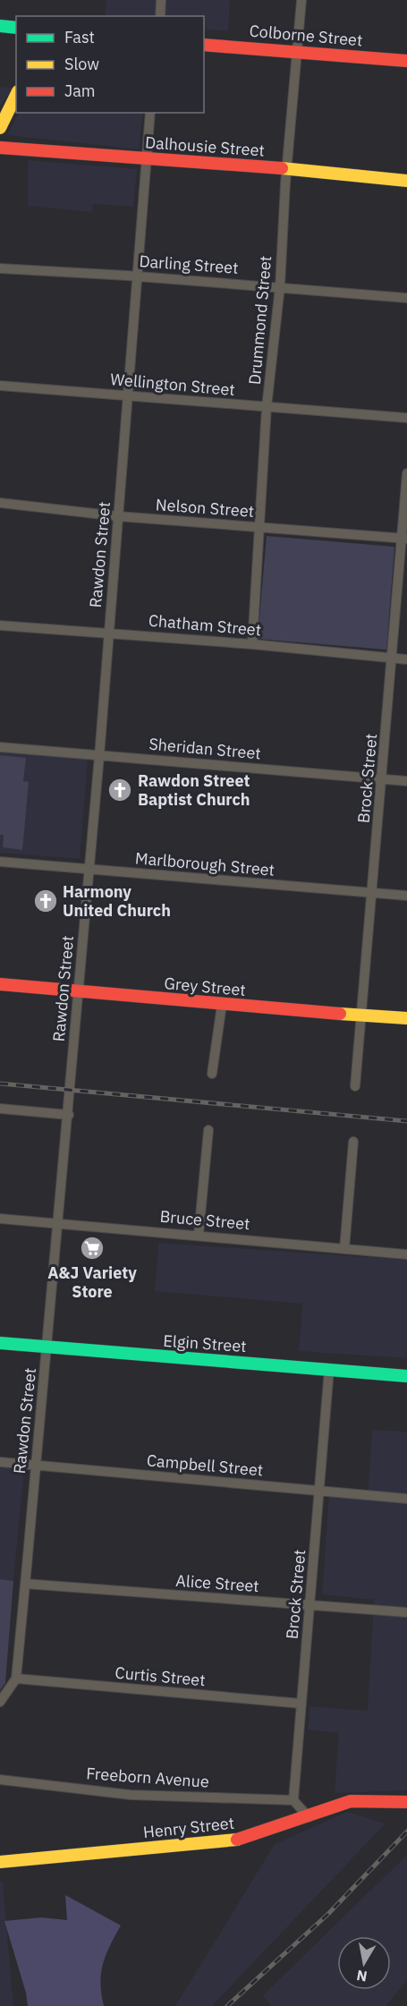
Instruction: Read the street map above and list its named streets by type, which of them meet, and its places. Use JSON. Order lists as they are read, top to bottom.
{
  "streets": {
    "main road": [
      "Colborne Street",
      "Dalhousie Street",
      "Grey Street",
      "Elgin Street",
      "Henry Street"
    ],
    "street": [
      "Darling Street",
      "Drummond Street",
      "Wellington Street",
      "Nelson Street",
      "Rawdon Street",
      "Chatham Street",
      "Sheridan Street",
      "Brock Street",
      "Marlborough Street",
      "Bruce Street",
      "Campbell Street",
      "Alice Street",
      "Curtis Street",
      "Freeborn Avenue"
    ]
  },
  "crossings": [
    ["Colborne Street", "Drummond Street"],
    ["Dalhousie Street", "Drummond Street"],
    ["Dalhousie Street", "Rawdon Street"],
    ["Darling Street", "Drummond Street"],
    ["Darling Street", "Rawdon Street"],
    ["Drummond Street", "Wellington Street"],
    ["Drummond Street", "Nelson Street"],
    ["Drummond Street", "Chatham Street"],
    ["Wellington Street", "Rawdon Street"],
    ["Nelson Street", "Rawdon Street"],
    ["Nelson Street", "Brock Street"],
    ["Rawdon Street", "Chatham Street"],
    ["Rawdon Street", "Sheridan Street"],
    ["Rawdon Street", "Marlborough Street"],
    ["Rawdon Street", "Grey Street"],
    ["Rawdon Street", "Bruce Street"],
    ["Rawdon Street", "Elgin Street"],
    ["Rawdon Street", "Campbell Street"],
    ["Rawdon Street", "Alice Street"],
    ["Rawdon Street", "Curtis Street"],
    ["Chatham Street", "Brock Street"],
    ["Sheridan Street", "Brock Street"],
    ["Brock Street", "Marlborough Street"],
    ["Brock Street", "Grey Street"],
    ["Brock Street", "Elgin Street"],
    ["Brock Street", "Campbell Street"],
    ["Brock Street", "Alice Street"],
    ["Brock Street", "Curtis Street"],
    ["Brock Street", "Freeborn Avenue"]
  ],
  "places": {
    "church": ["Rawdon Street Baptist Church", "Harmony United Church"],
    "supermarket": ["A&J Variety Store"]
  },
  "legend": ["Fast", "Slow", "Jam"],
  "north": "bottom"
}
